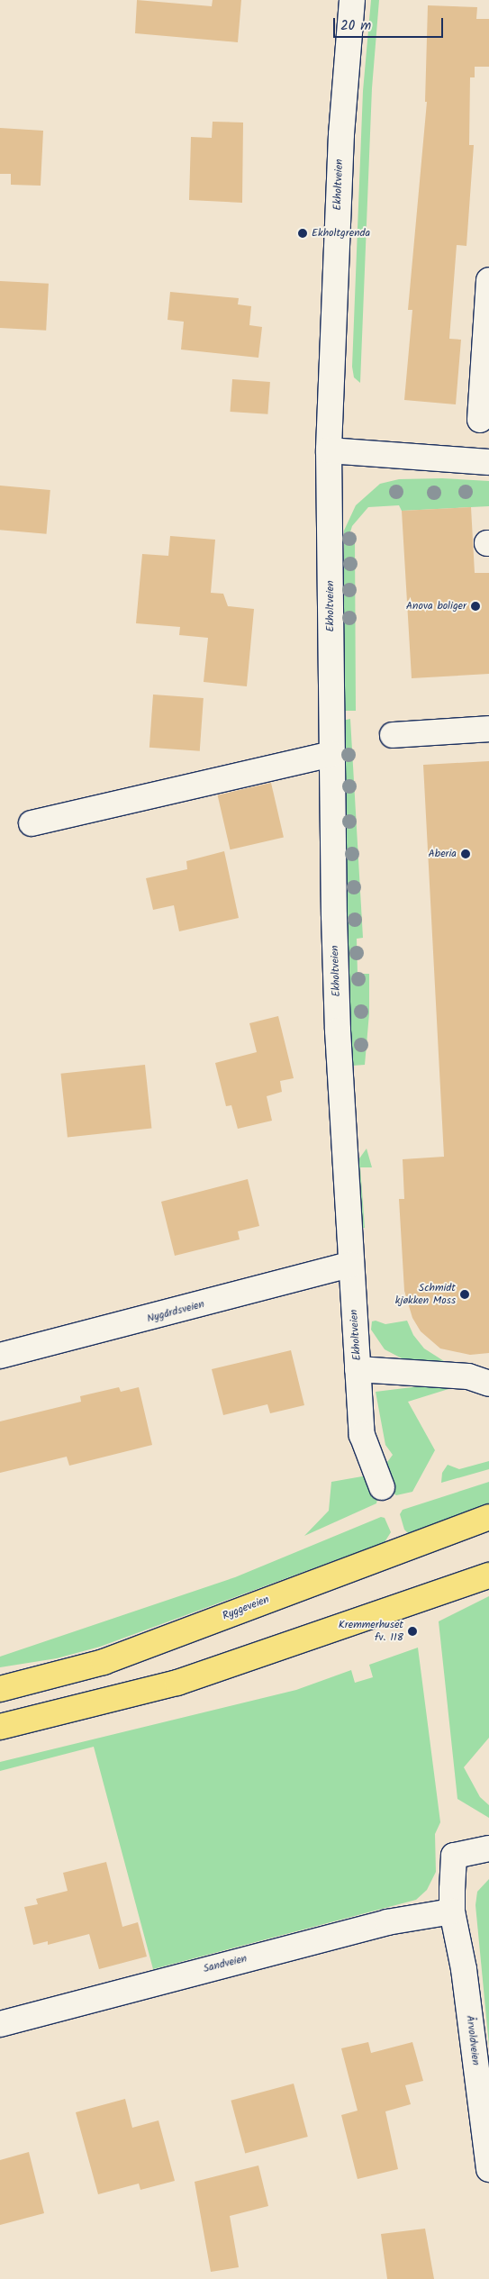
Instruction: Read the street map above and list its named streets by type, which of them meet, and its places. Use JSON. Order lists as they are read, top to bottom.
{
  "streets": {
    "main road": ["Ryggeveien"],
    "street": [
      "Ekholtveien",
      "Nygårdsveien",
      "Sandveien",
      "Årvoldveien"
    ]
  },
  "crossings": [
    ["Ekholtveien", "Nygårdsveien"],
    ["Sandveien", "Årvoldveien"]
  ],
  "places": [
    "Ekholtgrenda",
    "Anova boliger",
    "Aberia",
    "Schmidt kjøkken Moss",
    "Kremmerhuset fv. 118"
  ],
  "scale_bar": "20 m"
}
